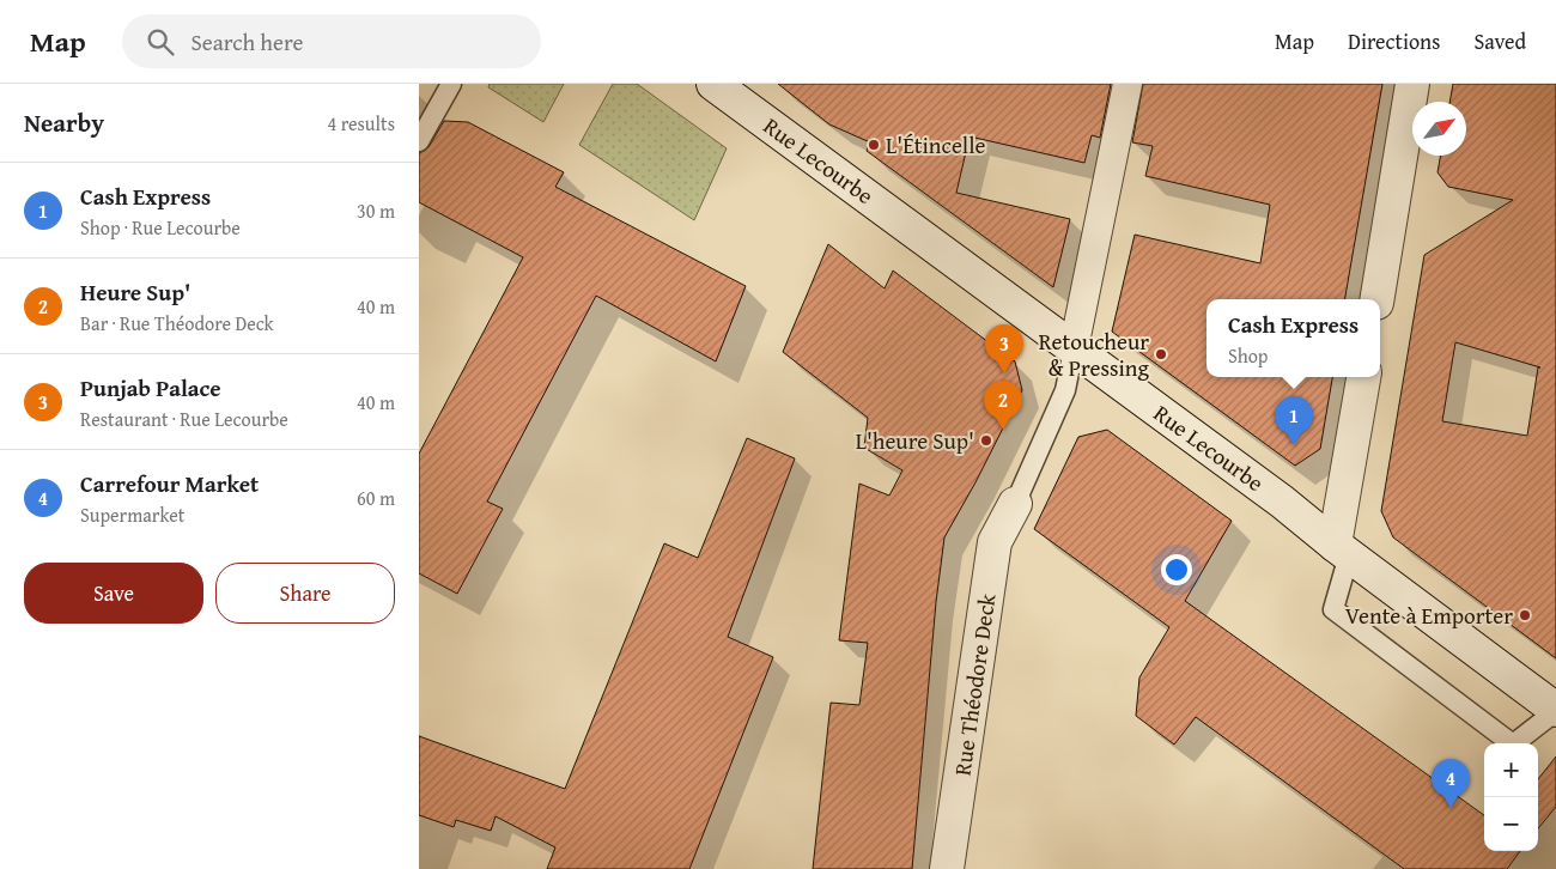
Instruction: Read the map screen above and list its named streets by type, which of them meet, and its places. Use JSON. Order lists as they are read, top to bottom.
{
  "streets": {
    "main road": ["Rue Lecourbe", "Rue Théodore Deck"]
  },
  "places": [
    "L'Étincelle",
    "Retoucheur & Pressing",
    "L'heure Sup'",
    "Vente à Emporter"
  ],
  "north": "top right",
  "page": {
    "header": "Map",
    "search": "Search here",
    "nav": ["Map", "Directions", "Saved"],
    "heading": ["Nearby", "4 results"],
    "list": [
      {
        "mark": "1",
        "name": "Cash Express",
        "note": "Shop · Rue Lecourbe",
        "value": "30 m"
      },
      {
        "mark": "2",
        "name": "Heure Sup'",
        "note": "Bar · Rue Théodore Deck",
        "value": "40 m"
      },
      {
        "mark": "3",
        "name": "Punjab Palace",
        "note": "Restaurant · Rue Lecourbe",
        "value": "40 m"
      },
      {
        "mark": "4",
        "name": "Carrefour Market",
        "note": "Supermarket",
        "value": "60 m"
      }
    ],
    "popup": ["Cash Express", "Shop"],
    "pins": [
      "3",
      "2",
      "1",
      "4"
    ],
    "buttons": ["Save", "Share"],
    "map_buttons": ["+", "−"]
  }
}
